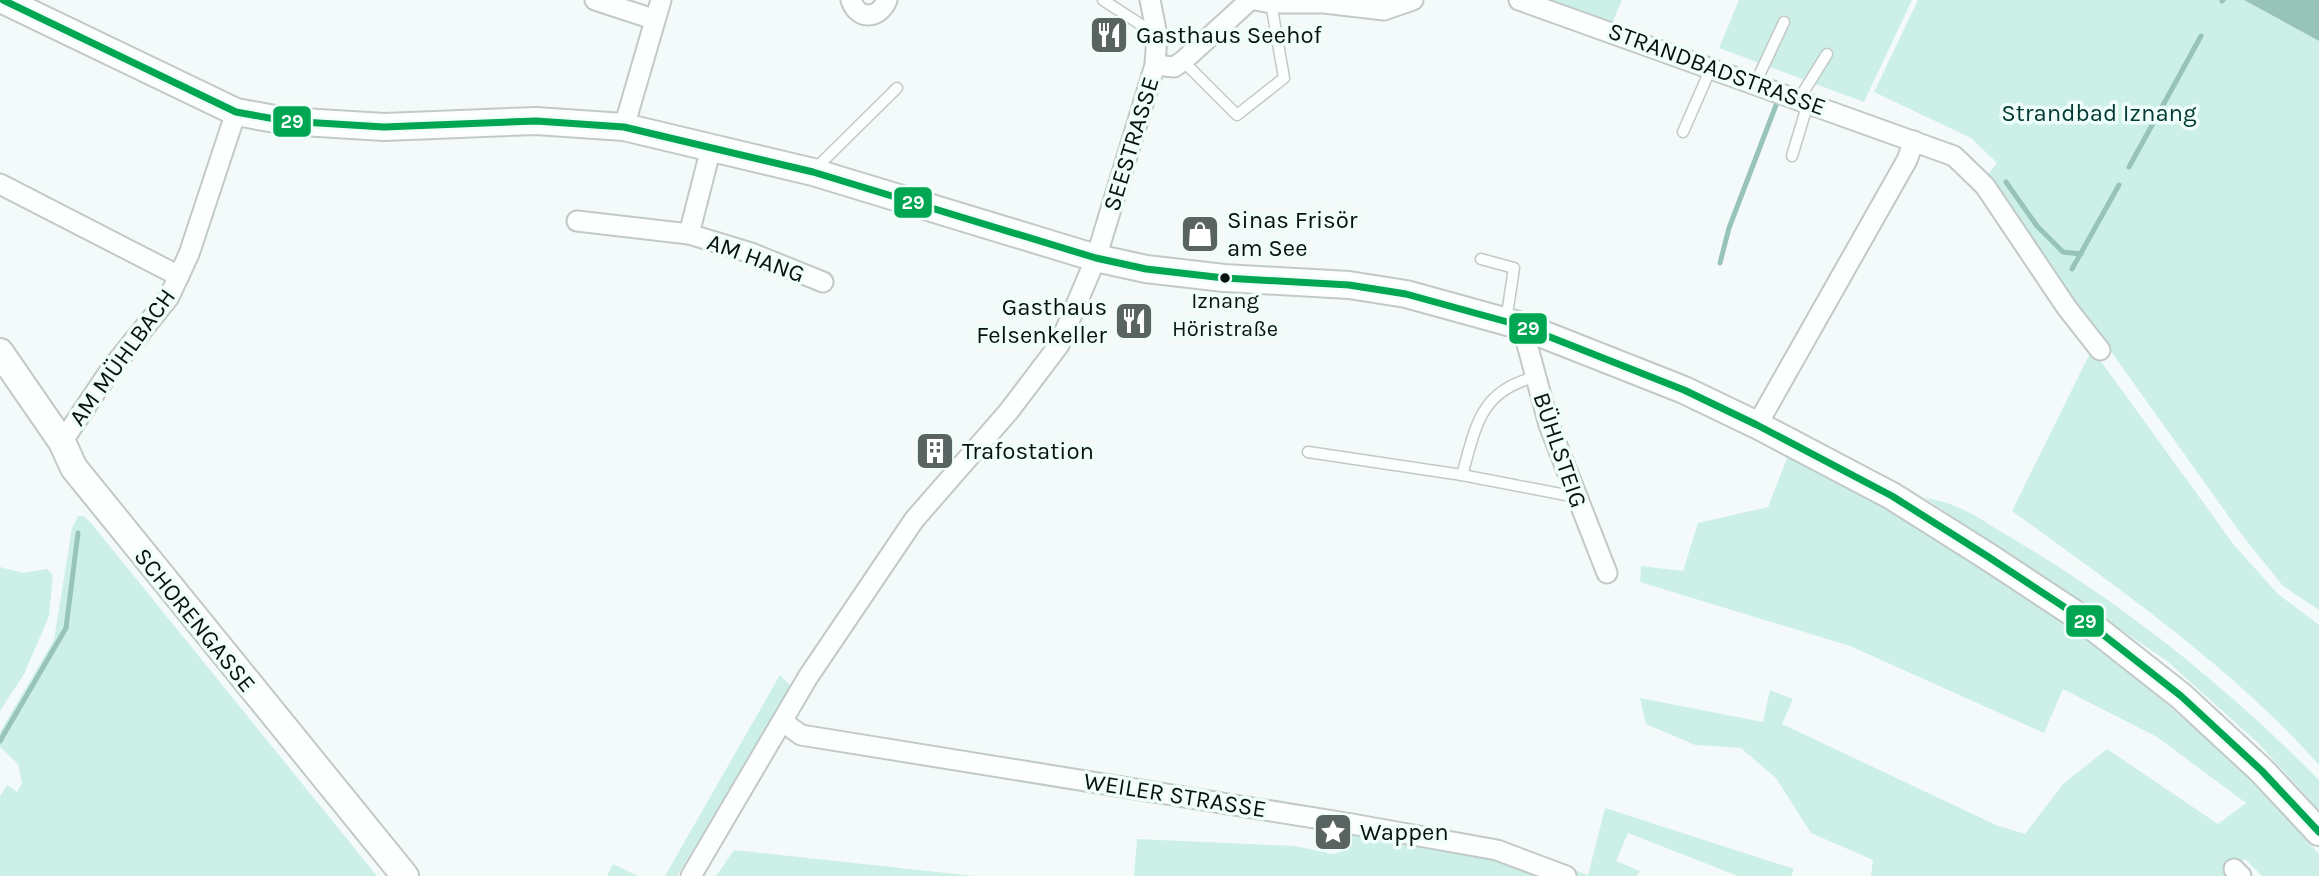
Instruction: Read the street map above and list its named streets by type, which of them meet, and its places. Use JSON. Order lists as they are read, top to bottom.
{
  "streets": {
    "main road": ["SCHORENGASSE"],
    "street": [
      "STRANDBADSTRASSE",
      "SEESTRASSE",
      "AM HANG",
      "AM MÜHLBACH",
      "BÜHLSTEIG",
      "WEILER STRASSE"
    ]
  },
  "crossings": [
    ["AM MÜHLBACH", "SCHORENGASSE"]
  ],
  "parks": ["Strandbad Iznang"],
  "places": {
    "restaurant": ["Gasthaus Seehof", "Gasthaus Felsenkeller"],
    "shop": ["Sinas Frisör am See"],
    "other": ["Iznang Höristraße"],
    "building": ["Trafostation"],
    "place": ["Wappen"]
  },
  "lines": ["transit line 29"]
}
